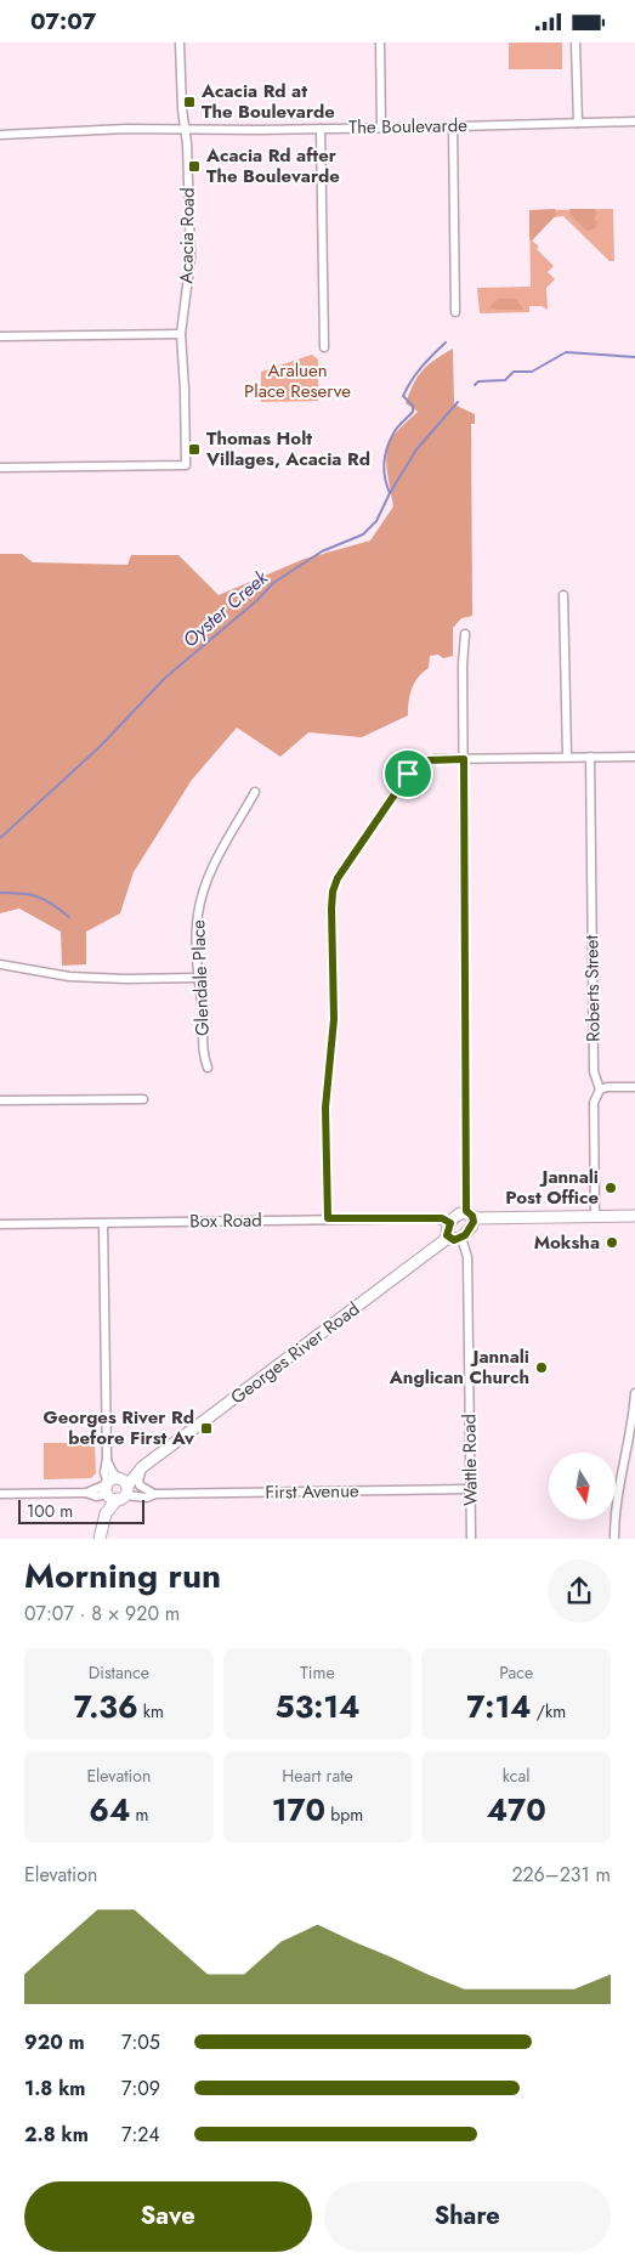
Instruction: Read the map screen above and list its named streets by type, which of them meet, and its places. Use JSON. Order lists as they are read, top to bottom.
{
  "streets": {
    "street": [
      "The Boulevarde",
      "Acacia Road",
      "Glendale Place",
      "Roberts Street",
      "Box Road",
      "Georges River Road",
      "Wattle Road",
      "First Avenue"
    ]
  },
  "crossings": [
    ["The Boulevarde", "Acacia Road"],
    ["Box Road", "Georges River Road"],
    ["Box Road", "Wattle Road"],
    ["Georges River Road", "Wattle Road"],
    ["Georges River Road", "First Avenue"],
    ["Wattle Road", "First Avenue"]
  ],
  "water": ["Oyster Creek"],
  "parks": ["Araluen Place Reserve"],
  "places": {
    "transit": [
      "Acacia Rd at The Boulevarde",
      "Acacia Rd after The Boulevarde",
      "Thomas Holt Villages, Acacia Rd",
      "Georges River Rd before First Av"
    ],
    "other": ["Jannali Post Office", "Moksha", "Jannali Anglican Church"]
  },
  "scale_bar": "100 m",
  "north": "bottom",
  "page": {
    "status": "07:07",
    "scale": "100 m",
    "heading": ["Morning run", "07:07 · 8 × 920 m"],
    "stats": [
      ["Distance", "7.36 km"],
      ["Time", "53:14"],
      ["Pace", "7:14 /km"],
      ["Elevation", "64 m"],
      ["Heart rate", "170 bpm"],
      ["kcal", "470"]
    ],
    "chart": ["Elevation", "226–231 m"],
    "list": [
      {
        "name": "920 m",
        "note": "7:05"
      },
      {
        "name": "1.8 km",
        "note": "7:09"
      },
      {
        "name": "2.8 km",
        "note": "7:24"
      }
    ],
    "buttons": ["Save", "Share"]
  }
}
